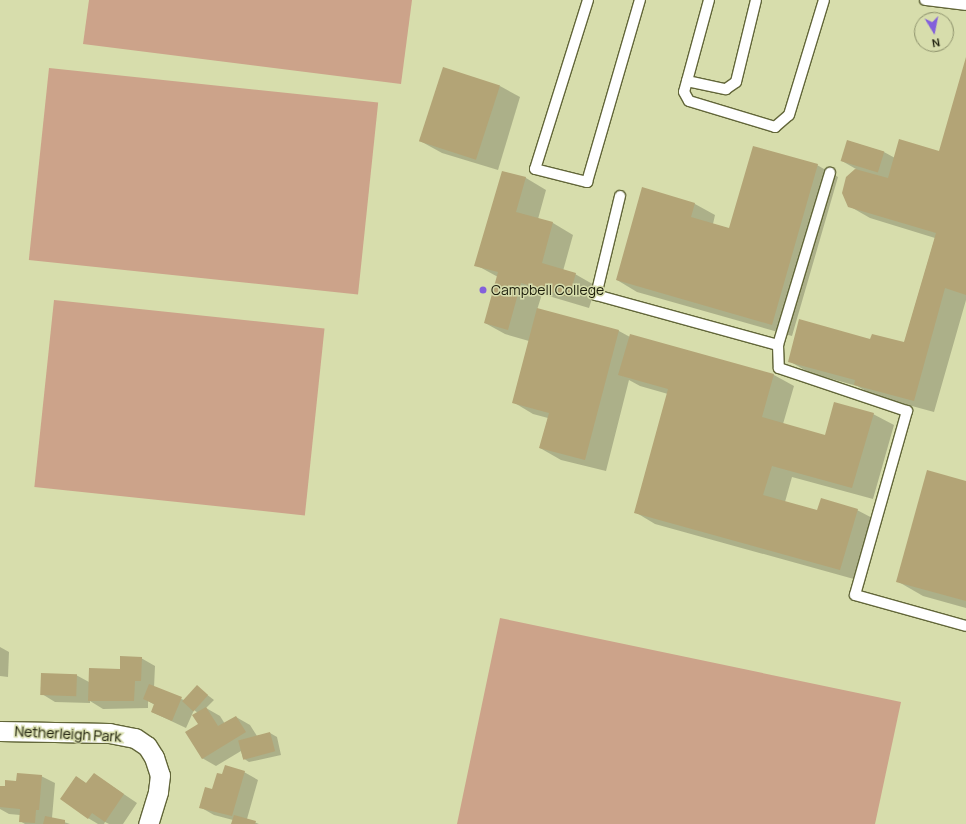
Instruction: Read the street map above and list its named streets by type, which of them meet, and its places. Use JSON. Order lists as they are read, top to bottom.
{
  "streets": {
    "street": ["Netherleigh Park"]
  },
  "places": ["Campbell College"],
  "north": "bottom"
}
